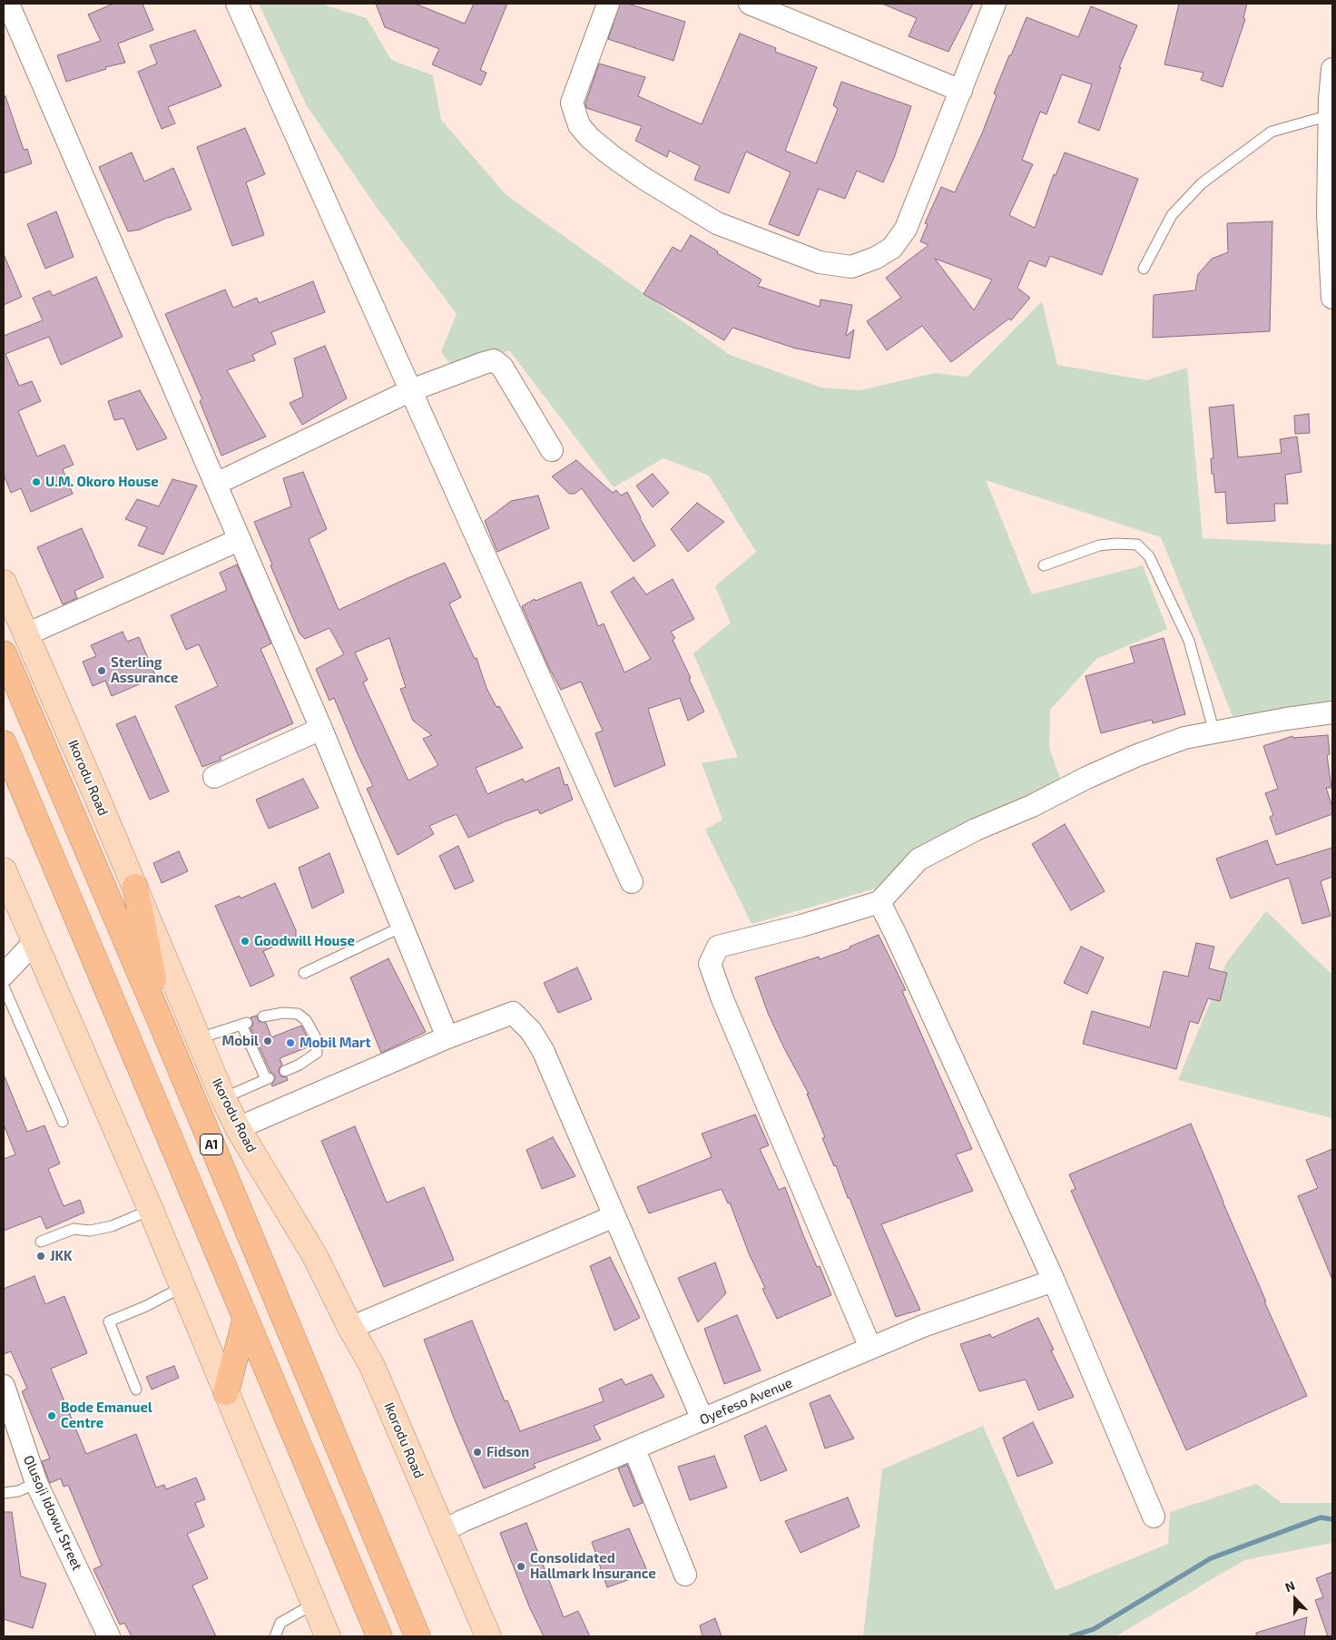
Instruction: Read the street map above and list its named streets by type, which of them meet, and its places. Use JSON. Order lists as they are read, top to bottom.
{
  "streets": {
    "highway": ["A1"],
    "main road": ["Ikorodu Road"],
    "street": ["Oyefeso Avenue", "Olusoji Idowu Street"]
  },
  "crossings": [
    ["Ikorodu Road", "Oyefeso Avenue"]
  ],
  "places": [
    "U.M. Okoro House",
    "Sterling Assurance",
    "Goodwill House",
    "Mobil",
    "Mobil Mart",
    "JKK",
    "Bode Emanuel Centre",
    "Fidson",
    "Consolidated Hallmark Insurance"
  ],
  "north": "top"
}
